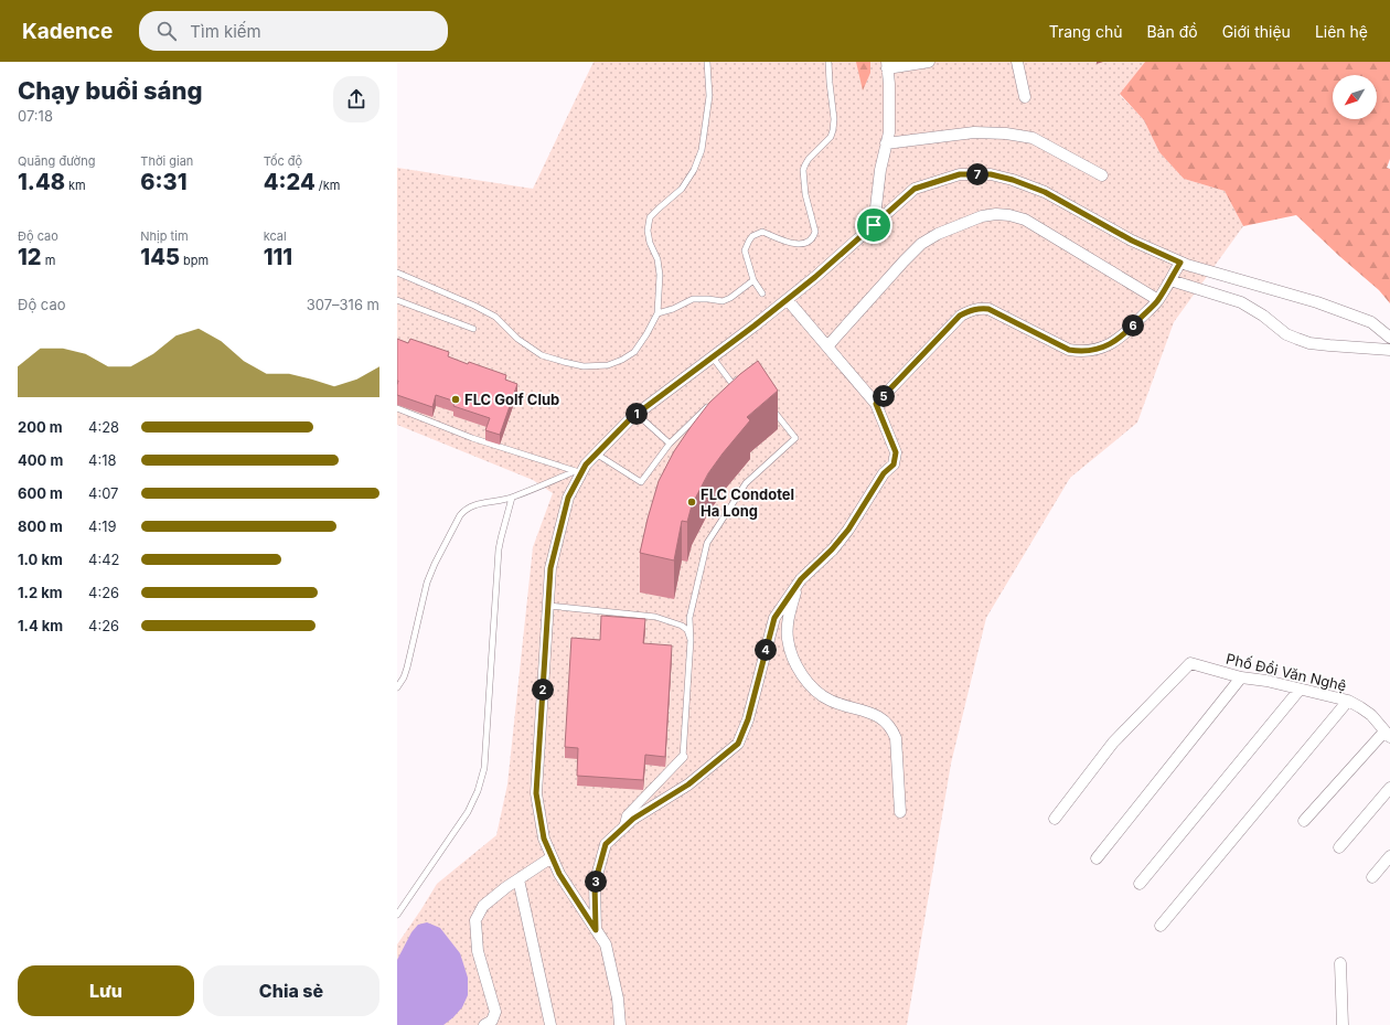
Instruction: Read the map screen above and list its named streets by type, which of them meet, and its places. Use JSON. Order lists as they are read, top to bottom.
{
  "streets": {
    "street": ["Phố Đồi Văn Nghệ"]
  },
  "places": ["FLC Golf Club", "FLC Condotel Ha Long"],
  "north": "bottom left",
  "page": {
    "header": "Kadence",
    "search": "Tìm kiếm",
    "nav": [
      "Trang chủ",
      "Bản đồ",
      "Giới thiệu",
      "Liên hệ"
    ],
    "heading": ["Chạy buổi sáng", "07:18"],
    "stats": [
      ["Quãng đường", "1.48 km"],
      ["Thời gian", "6:31"],
      ["Tốc độ", "4:24 /km"],
      ["Độ cao", "12 m"],
      ["Nhịp tim", "145 bpm"],
      ["kcal", "111"]
    ],
    "pins": [
      "7",
      "6",
      "5",
      "1",
      "4",
      "2",
      "3"
    ],
    "chart": ["Độ cao", "307–316 m"],
    "list": [
      {
        "name": "200 m",
        "note": "4:28"
      },
      {
        "name": "400 m",
        "note": "4:18"
      },
      {
        "name": "600 m",
        "note": "4:07"
      },
      {
        "name": "800 m",
        "note": "4:19"
      },
      {
        "name": "1.0 km",
        "note": "4:42"
      },
      {
        "name": "1.2 km",
        "note": "4:26"
      },
      {
        "name": "1.4 km",
        "note": "4:26"
      }
    ],
    "buttons": ["Lưu", "Chia sẻ"]
  }
}
